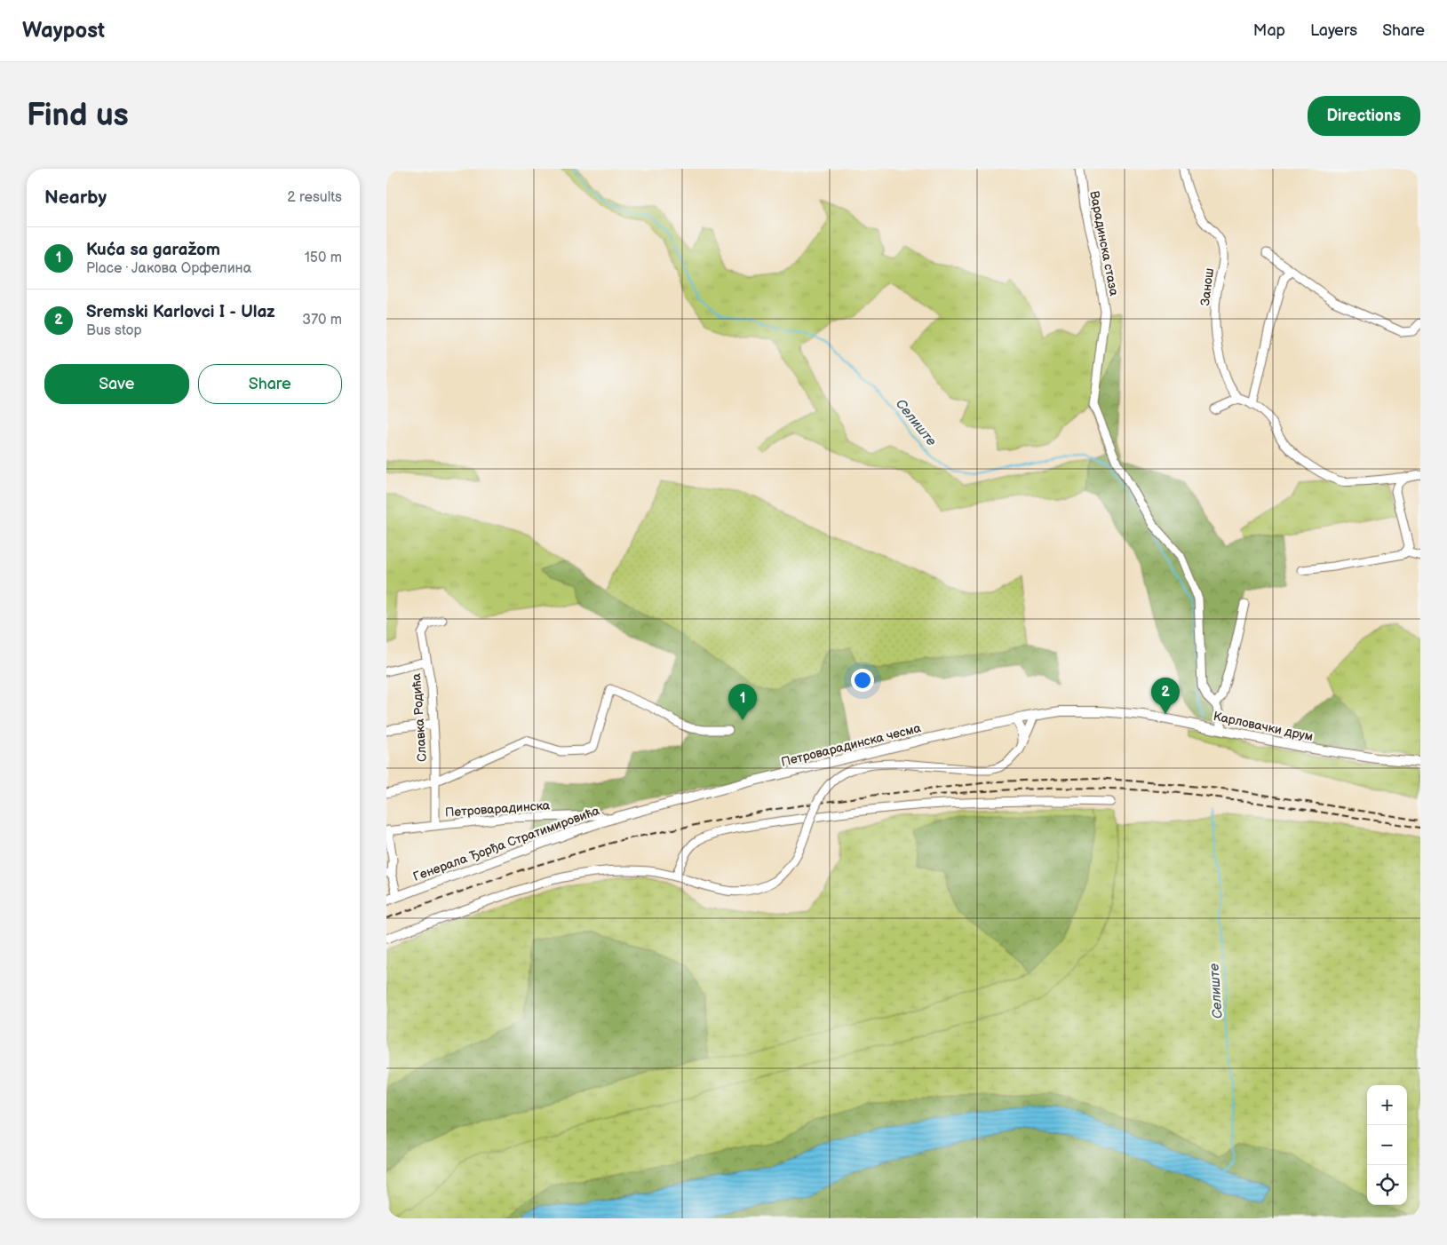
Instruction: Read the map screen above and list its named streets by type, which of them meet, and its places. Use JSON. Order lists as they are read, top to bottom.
{
  "streets": {
    "main road": ["Карловачки друм", "Петроварадинска чесма", "Генерала Ђорђа Стратимировића"],
    "street": [
      "Варадинска стаза",
      "Занош",
      "Славка Родића",
      "Петроварадинска"
    ]
  },
  "crossings": [
    ["Славка Родића", "Петроварадинска"],
    ["Карловачки друм", "Петроварадинска чесма"],
    ["Петроварадинска чесма", "Петроварадинска"],
    ["Петроварадинска чесма", "Генерала Ђорђа Стратимировића"],
    ["Петроварадинска", "Генерала Ђорђа Стратимировића"]
  ],
  "water": ["Селиште"],
  "page": {
    "header": "Waypost",
    "nav": ["Map", "Layers", "Share"],
    "buttons": [
      "Directions",
      ["Save", "Share"]
    ],
    "title": "Find us",
    "heading": ["Nearby", "2 results"],
    "list": [
      {
        "mark": "1",
        "name": "Kuća sa garažom",
        "note": "Place · Јакова Орфелина",
        "value": "150 m"
      },
      {
        "mark": "2",
        "name": "Sremski Karlovci I - Ulaz",
        "note": "Bus stop",
        "value": "370 m"
      }
    ],
    "pins": ["2", "1"],
    "map_buttons": ["+", "−"]
  }
}
